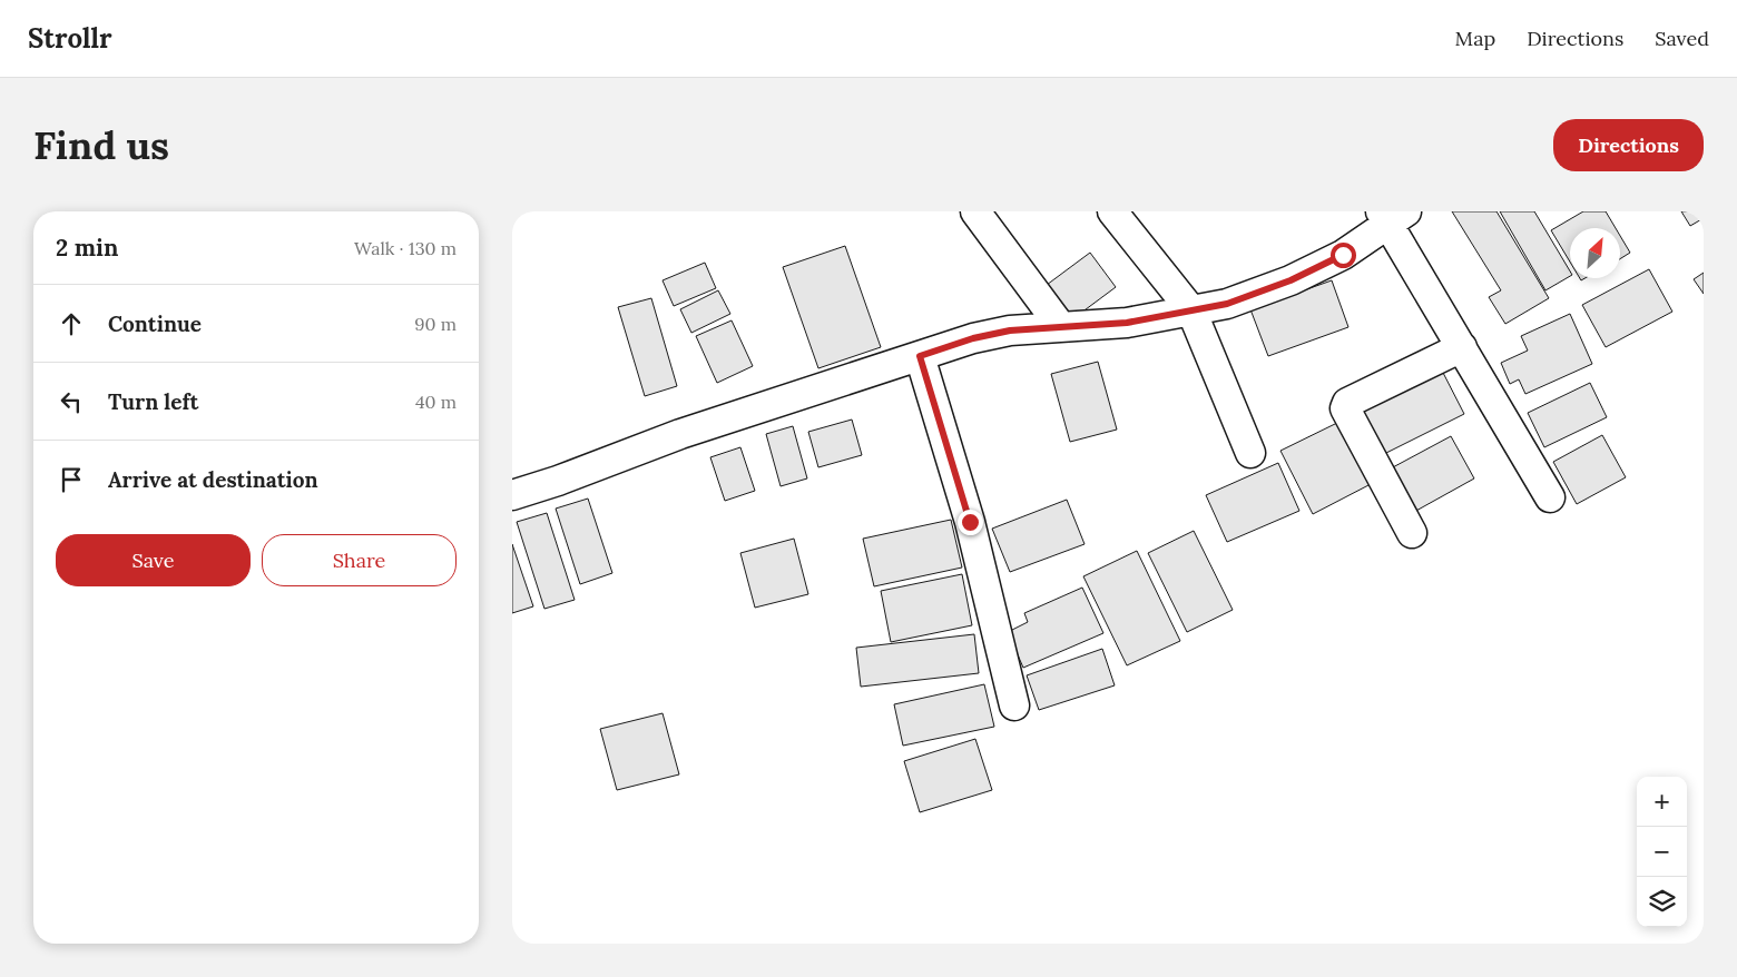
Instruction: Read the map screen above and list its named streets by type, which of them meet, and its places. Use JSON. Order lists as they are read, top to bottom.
{
  "north": "top right",
  "page": {
    "header": "Strollr",
    "nav": ["Map", "Directions", "Saved"],
    "buttons": [
      "Directions",
      ["Save", "Share"]
    ],
    "title": "Find us",
    "heading": ["2 min", "Walk · 130 m"],
    "list": [
      ["Continue", "90 m"],
      ["Turn left", "40 m"],
      "Arrive at destination"
    ],
    "map_buttons": ["+", "−"]
  }
}
